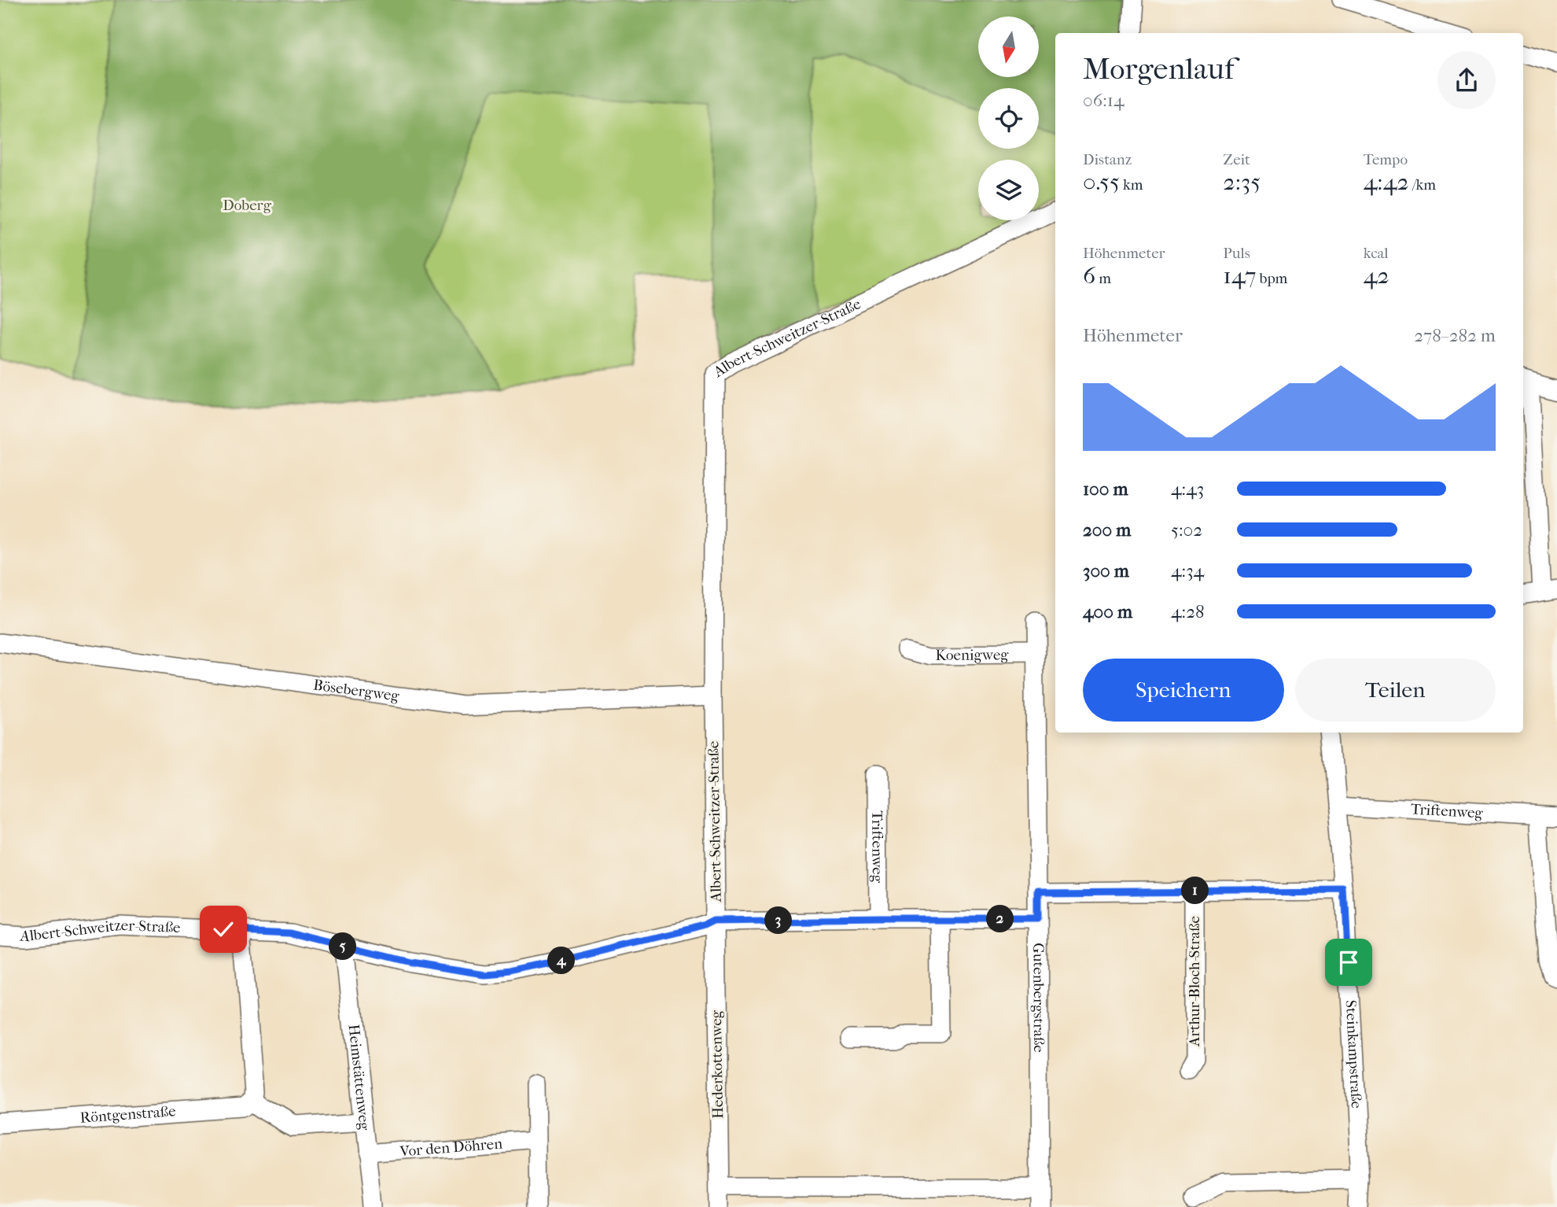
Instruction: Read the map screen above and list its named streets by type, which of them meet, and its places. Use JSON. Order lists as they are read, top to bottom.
{
  "streets": {
    "street": [
      "Albert-Schweitzer-Straße",
      "Koenigweg",
      "Bösebergweg",
      "Triftenweg",
      "Arthur-Bloch-Straße",
      "Gutenbergstraße",
      "Steinkampstraße",
      "Hederkottenweg",
      "Heimstättenweg",
      "Röntgenstraße",
      "Vor den Döhren"
    ]
  },
  "crossings": [
    ["Albert-Schweitzer-Straße", "Bösebergweg"],
    ["Albert-Schweitzer-Straße", "Hederkottenweg"],
    ["Albert-Schweitzer-Straße", "Heimstättenweg"],
    ["Koenigweg", "Gutenbergstraße"],
    ["Triftenweg", "Steinkampstraße"],
    ["Heimstättenweg", "Vor den Döhren"]
  ],
  "parks": ["Doberg"],
  "north": "bottom",
  "page": {
    "heading": ["Morgenlauf", "06:14"],
    "stats": [
      ["Distanz", "0.55 km"],
      ["Zeit", "2:35"],
      ["Tempo", "4:42 /km"],
      ["Höhenmeter", "6 m"],
      ["Puls", "147 bpm"],
      ["kcal", "42"]
    ],
    "chart": ["Höhenmeter", "278–282 m"],
    "list": [
      {
        "name": "100 m",
        "note": "4:43"
      },
      {
        "name": "200 m",
        "note": "5:02"
      },
      {
        "name": "300 m",
        "note": "4:34"
      },
      {
        "name": "400 m",
        "note": "4:28"
      }
    ],
    "buttons": ["Speichern", "Teilen"],
    "pins": [
      "1",
      "2",
      "3",
      "5",
      "4"
    ]
  }
}
